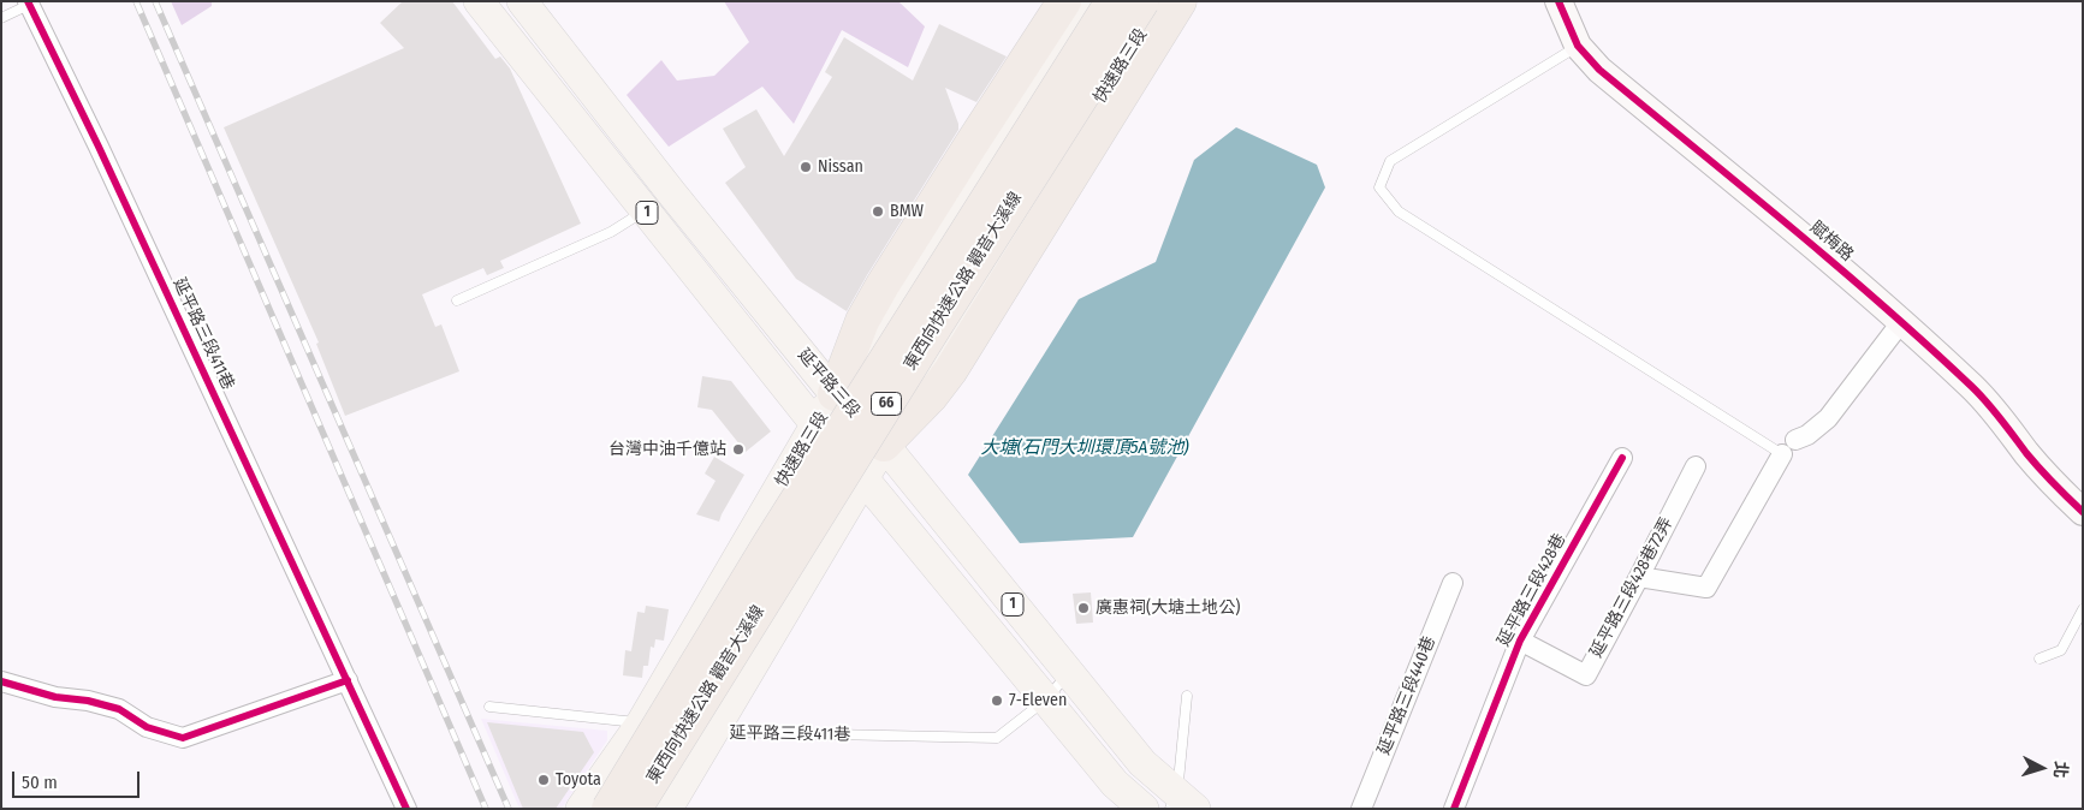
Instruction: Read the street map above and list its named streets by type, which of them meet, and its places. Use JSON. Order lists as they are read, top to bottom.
{
  "streets": {
    "highway": ["東西向快速公路 觀音大溪線", "66"],
    "main road": ["快速路三段", "1", "延平路三段"],
    "street": [
      "賦梅路",
      "延平路三段411巷",
      "延平路三段428巷72弄",
      "延平路三段428巷",
      "延平路三段440巷"
    ]
  },
  "crossings": [
    ["快速路三段", "延平路三段411巷"],
    ["快速路三段", "延平路三段"],
    ["延平路三段411巷", "延平路三段"],
    ["延平路三段428巷72弄", "延平路三段428巷"]
  ],
  "water": ["大塘(石門大圳環頂5A號池)"],
  "places": [
    "Nissan",
    "BMW",
    "台灣中油千億站",
    "廣惠祠(大塘土地公)",
    "7-Eleven",
    "Toyota"
  ],
  "scale_bar": "50 m",
  "north": "right"
}
